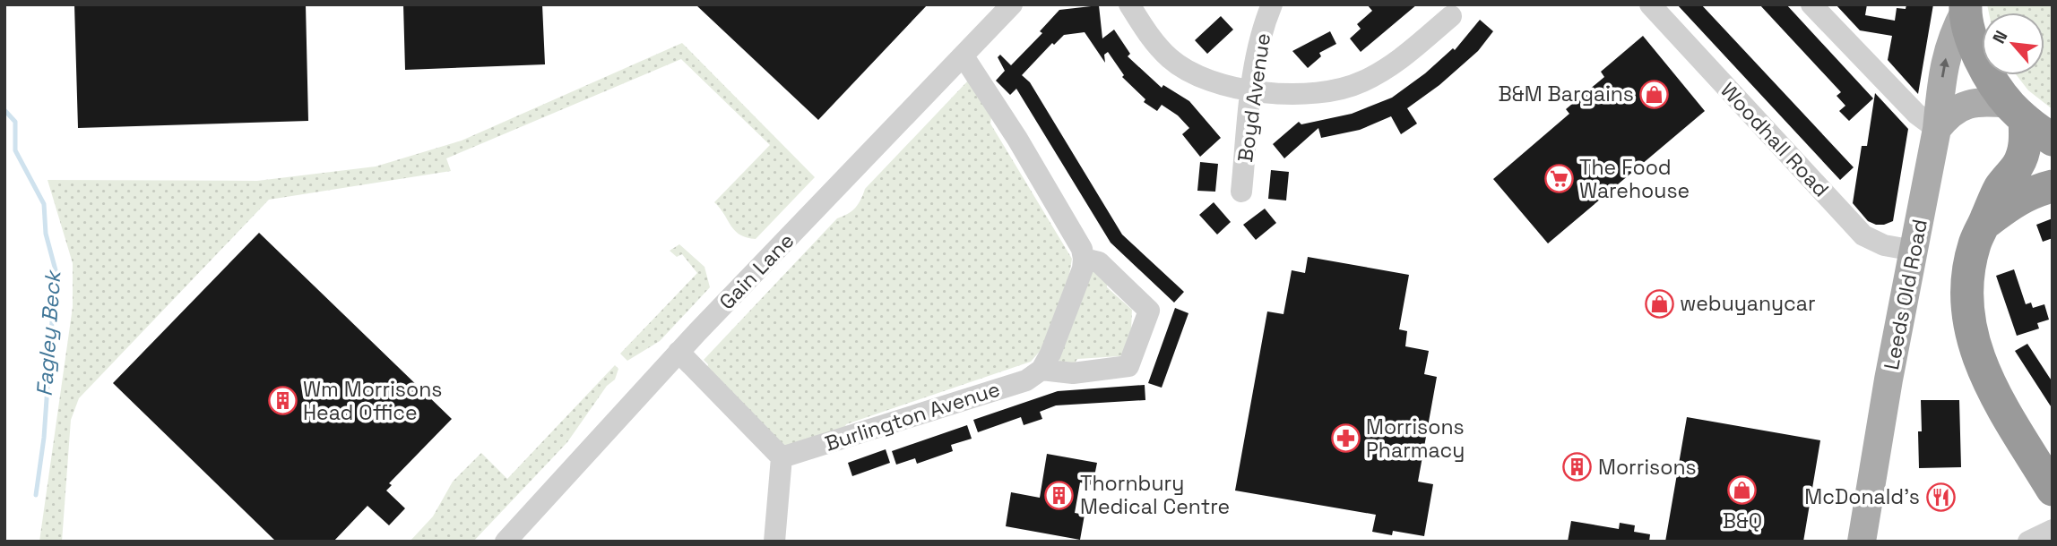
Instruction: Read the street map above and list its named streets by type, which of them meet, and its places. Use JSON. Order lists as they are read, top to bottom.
{
  "streets": {
    "main road": ["Leeds Old Road"],
    "street": [
      "Boyd Avenue",
      "Woodhall Road",
      "Gain Lane",
      "Burlington Avenue"
    ]
  },
  "crossings": [
    ["Woodhall Road", "Leeds Old Road"]
  ],
  "water": ["Fagley Beck"],
  "places": {
    "shop": ["B&M Bargains", "webuyanycar", "B&Q"],
    "supermarket": ["The Food Warehouse"],
    "building": ["Wm Morrisons Head Office", "Morrisons", "Thornbury Medical Centre"],
    "pharmacy": ["Morrisons Pharmacy"],
    "restaurant": ["McDonald's"]
  },
  "north": "top left"
}
